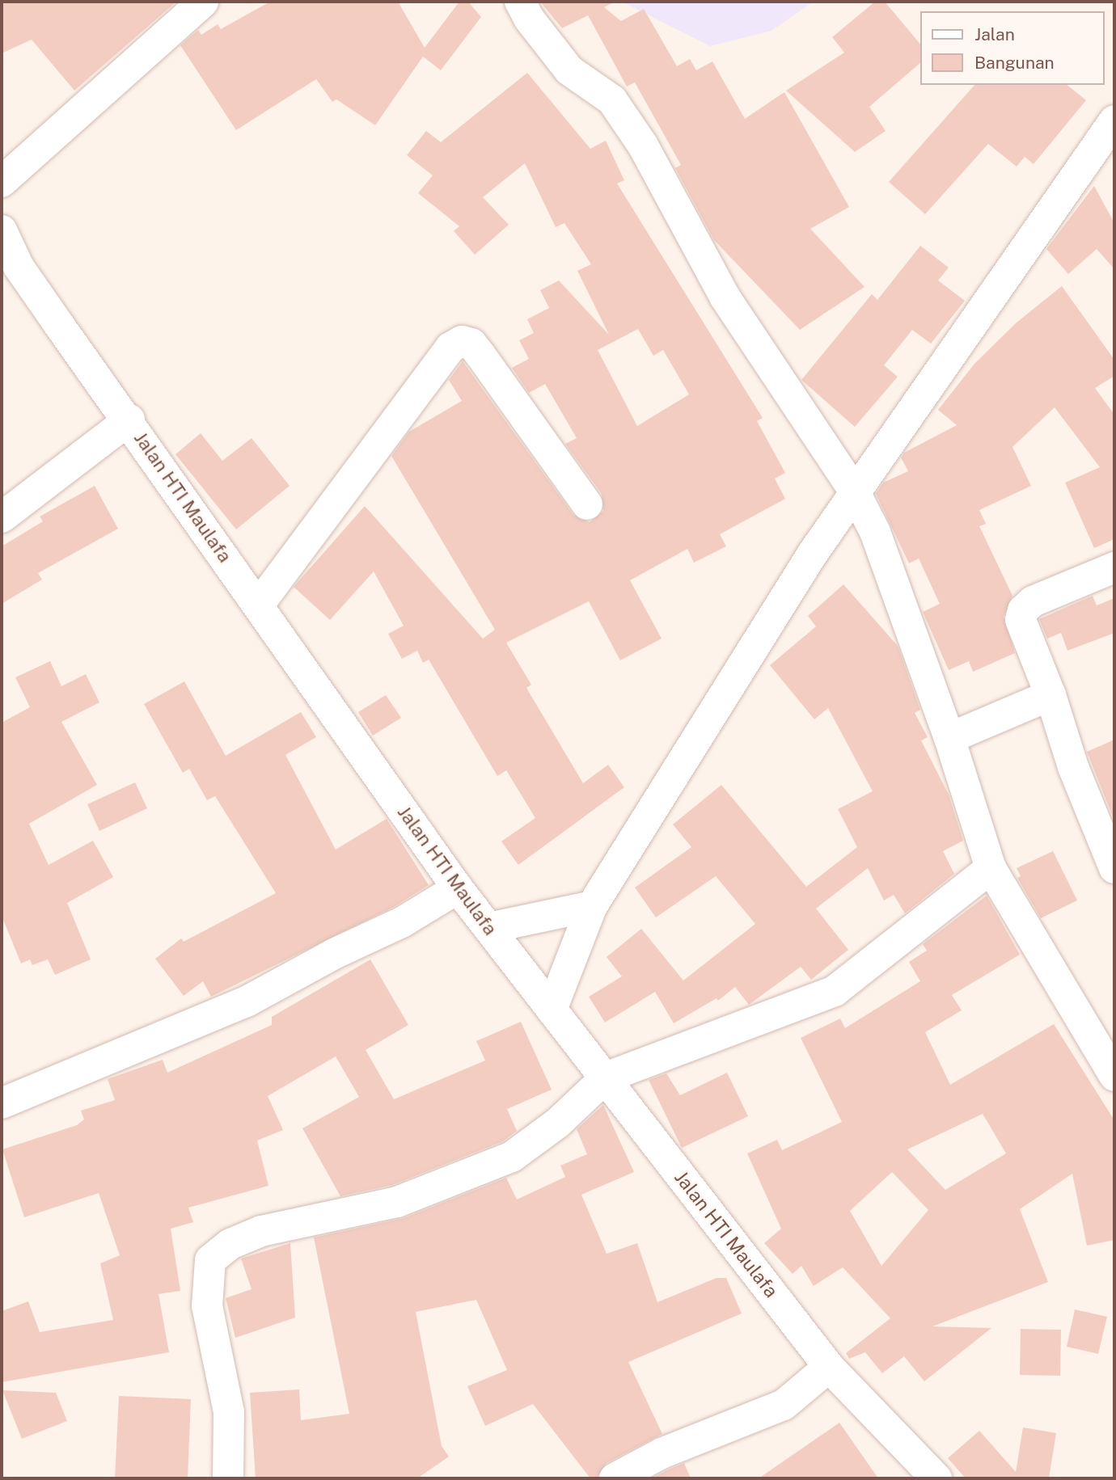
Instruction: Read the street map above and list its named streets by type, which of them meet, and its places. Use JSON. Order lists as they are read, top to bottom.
{
  "streets": {
    "street": ["Jalan HTI Maulafa"]
  },
  "legend": ["Jalan", "Bangunan"]
}
